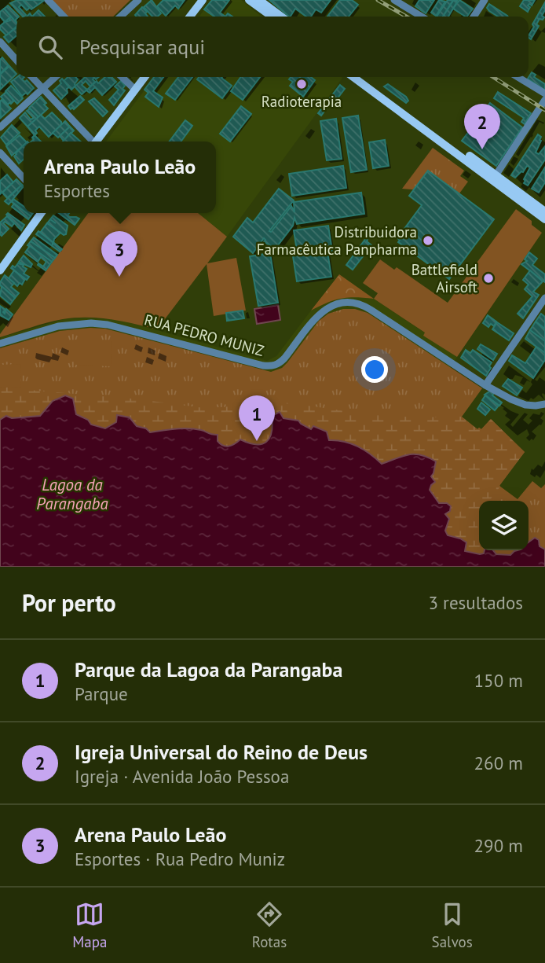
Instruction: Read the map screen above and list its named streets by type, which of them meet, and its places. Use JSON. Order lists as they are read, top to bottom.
{
  "streets": {
    "street": ["RUA PEDRO MUNIZ"]
  },
  "water": ["Lagoa da Parangaba"],
  "places": ["Radioterapia", "Distribuidora Farmacêutica Panpharma", "Battlefield Airsoft"],
  "page": {
    "search": "Pesquisar aqui",
    "pins": ["2", "3", "1"],
    "popup": ["Arena Paulo Leão", "Esportes"],
    "heading": ["Por perto", "3 resultados"],
    "list": [
      {
        "mark": "1",
        "name": "Parque da Lagoa da Parangaba",
        "note": "Parque",
        "value": "150 m"
      },
      {
        "mark": "2",
        "name": "Igreja Universal do Reino de Deus",
        "note": "Igreja · Avenida João Pessoa",
        "value": "260 m"
      },
      {
        "mark": "3",
        "name": "Arena Paulo Leão",
        "note": "Esportes · Rua Pedro Muniz",
        "value": "290 m"
      }
    ],
    "nav": ["Mapa", "Rotas", "Salvos"]
  }
}
